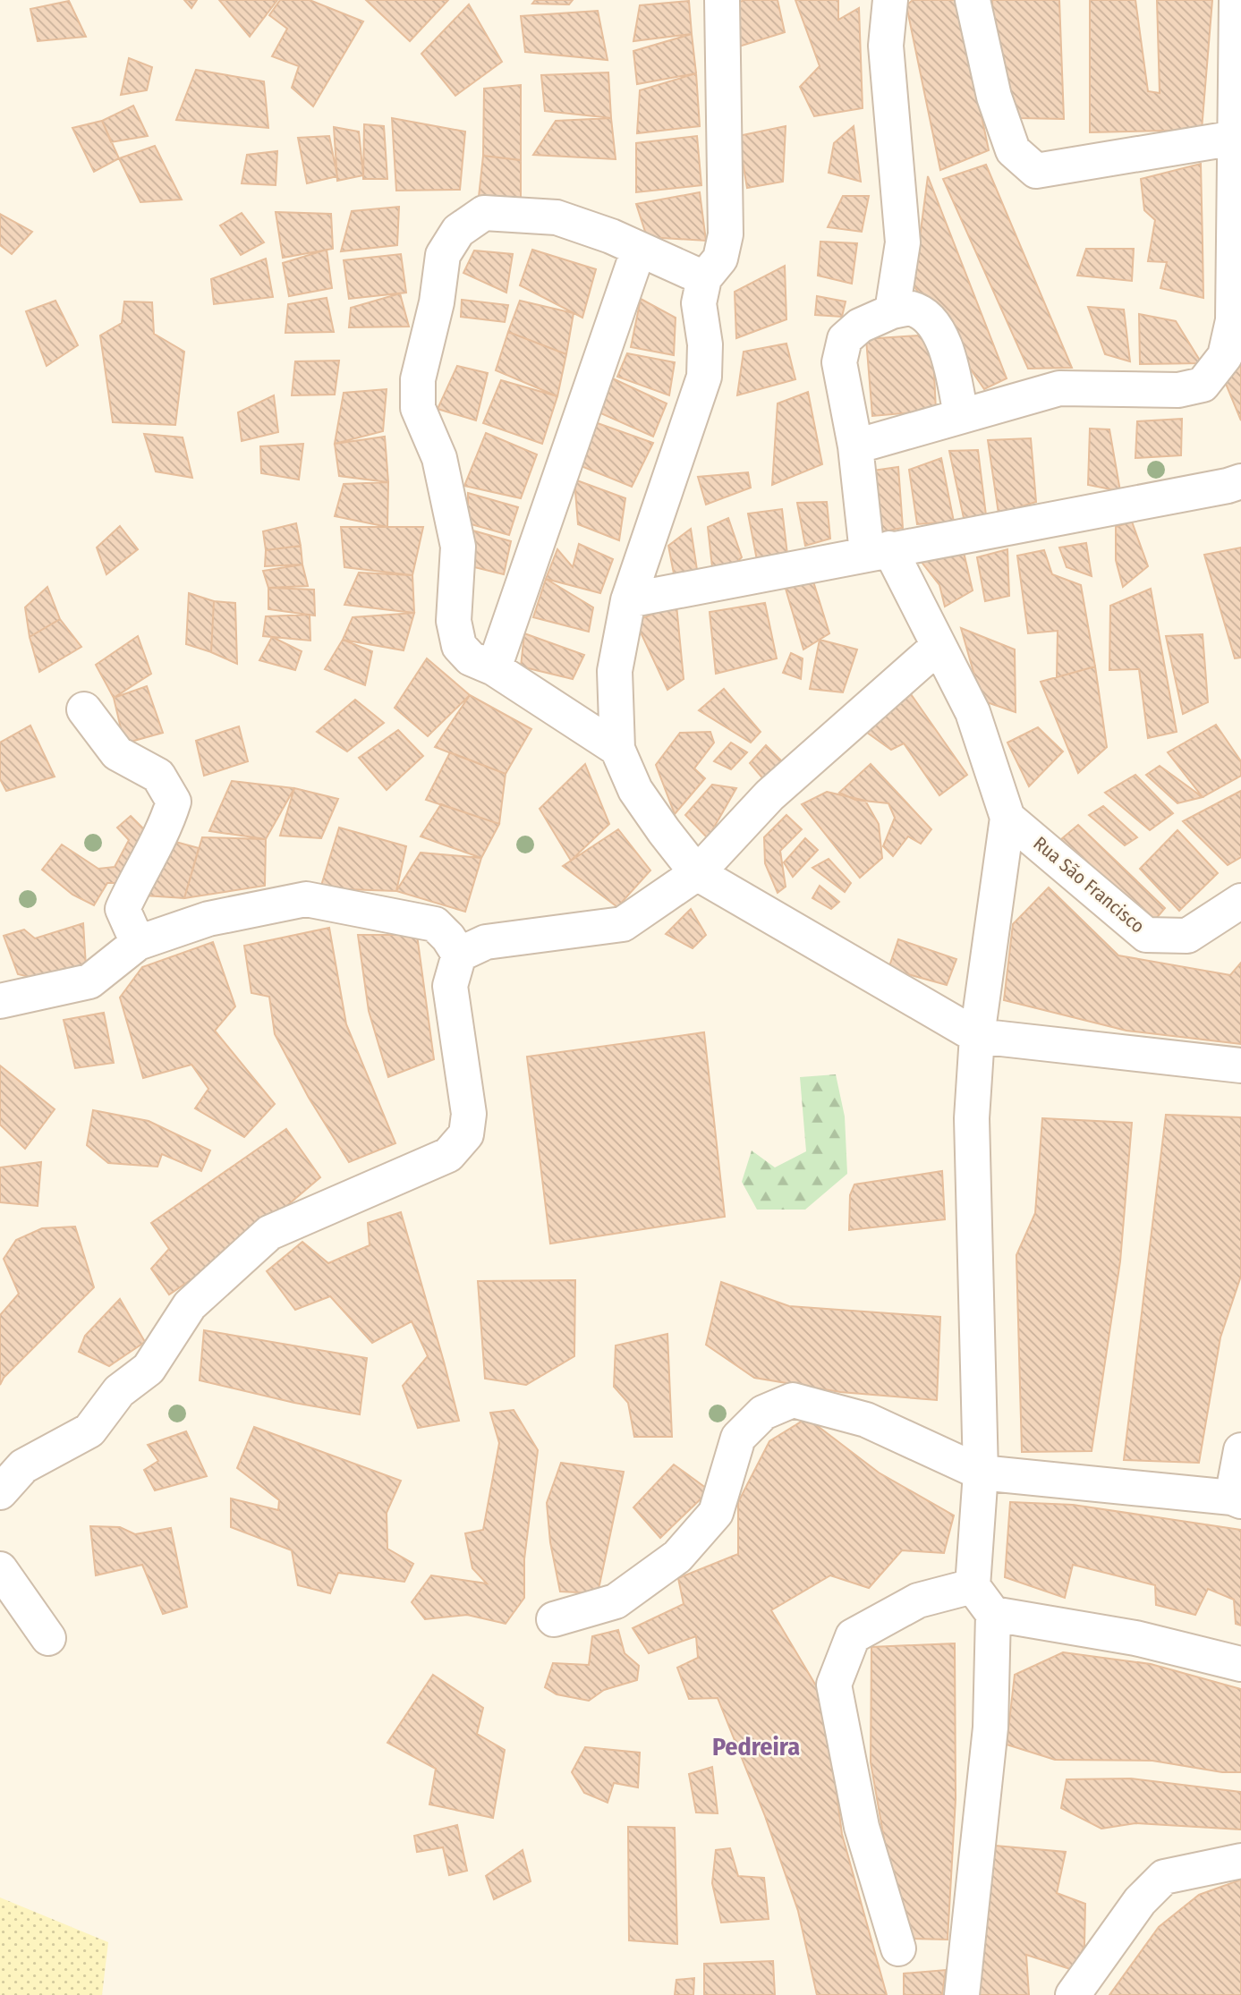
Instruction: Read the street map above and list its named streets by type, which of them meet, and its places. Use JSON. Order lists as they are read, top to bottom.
{
  "streets": {
    "street": ["Rua São Francisco"]
  },
  "districts": ["Pedreira"]
}
